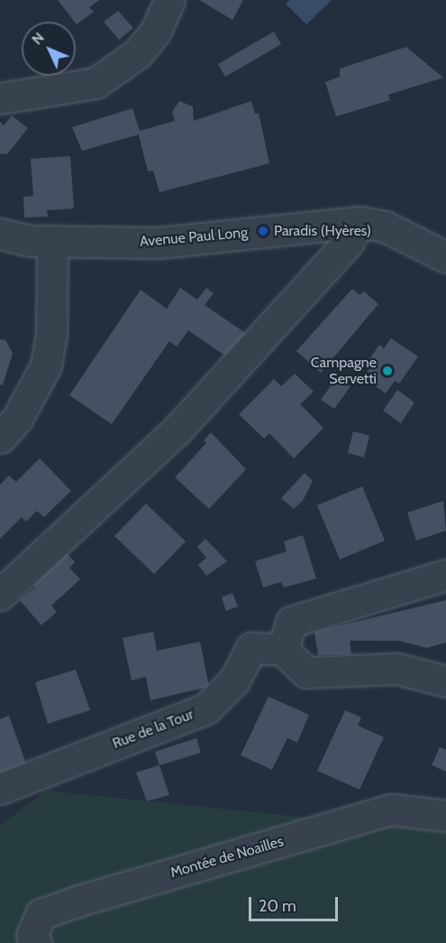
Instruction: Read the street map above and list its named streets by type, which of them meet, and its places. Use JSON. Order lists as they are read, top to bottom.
{
  "streets": {
    "street": ["Avenue Paul Long", "Rue de la Tour", "Montée de Noailles"]
  },
  "places": ["Paradis (Hyères)", "Campagne Servetti"],
  "scale_bar": "20 m",
  "north": "top left"
}
